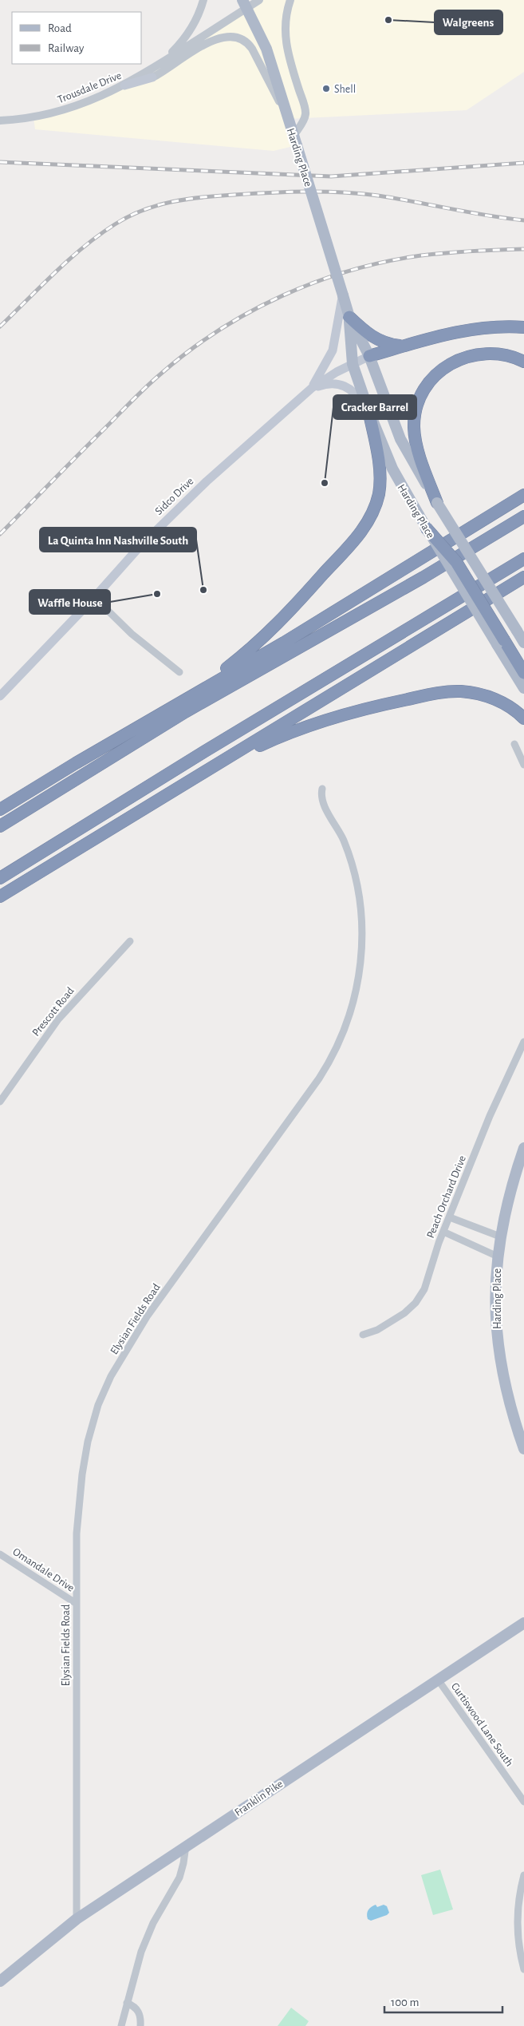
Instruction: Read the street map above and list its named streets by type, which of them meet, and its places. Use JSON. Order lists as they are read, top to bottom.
{
  "streets": {
    "main road": ["Harding Place", "Sidco Drive", "Franklin Pike"],
    "street": [
      "Trousdale Drive",
      "Prescott Road",
      "Peach Orchard Drive",
      "Elysian Fields Road",
      "Omandale Drive",
      "Curtiswood Lane South"
    ]
  },
  "crossings": [
    ["Trousdale Drive", "Harding Place"],
    ["Harding Place", "Sidco Drive"],
    ["Elysian Fields Road", "Omandale Drive"],
    ["Elysian Fields Road", "Franklin Pike"],
    ["Curtiswood Lane South", "Franklin Pike"]
  ],
  "places": [
    "Walgreens",
    "Shell",
    "Cracker Barrel",
    "La Quinta Inn Nashville South",
    "Waffle House"
  ],
  "legend": ["Road", "Railway"],
  "scale_bar": "100 m"
}
